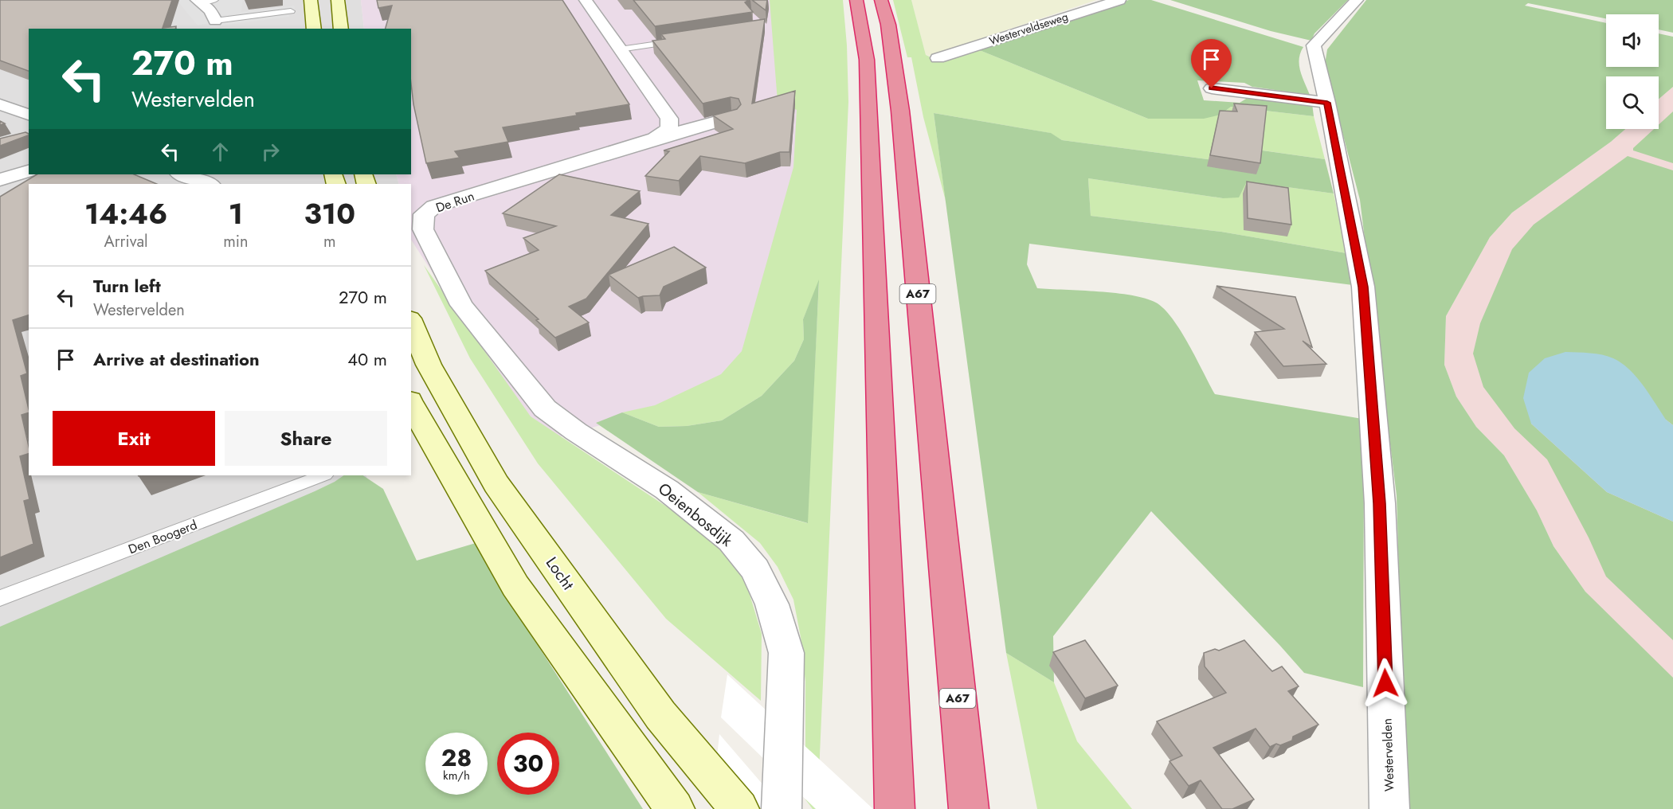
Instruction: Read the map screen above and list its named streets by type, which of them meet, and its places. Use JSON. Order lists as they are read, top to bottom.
{
  "streets": {
    "highway": ["A67"],
    "main road": ["Locht"],
    "street": [
      "Westerveldseweg",
      "De Run",
      "Oeienbosdijk",
      "Westervelden"
    ],
    "lane": ["Den Boogerd"]
  },
  "crossings": [
    ["De Run", "Oeienbosdijk"]
  ],
  "page": {
    "turn": ["270 m", "Westervelden"],
    "eta": [
      "14:46",
      "Arrival",
      "1",
      "min",
      "310",
      "m"
    ],
    "list": [
      {
        "name": "Turn left",
        "note": "Westervelden",
        "value": "270 m"
      },
      {
        "name": "Arrive at destination",
        "value": "40 m"
      }
    ],
    "buttons": ["Exit", "Share"],
    "speed": "28 km/h",
    "limit": "30"
  }
}
